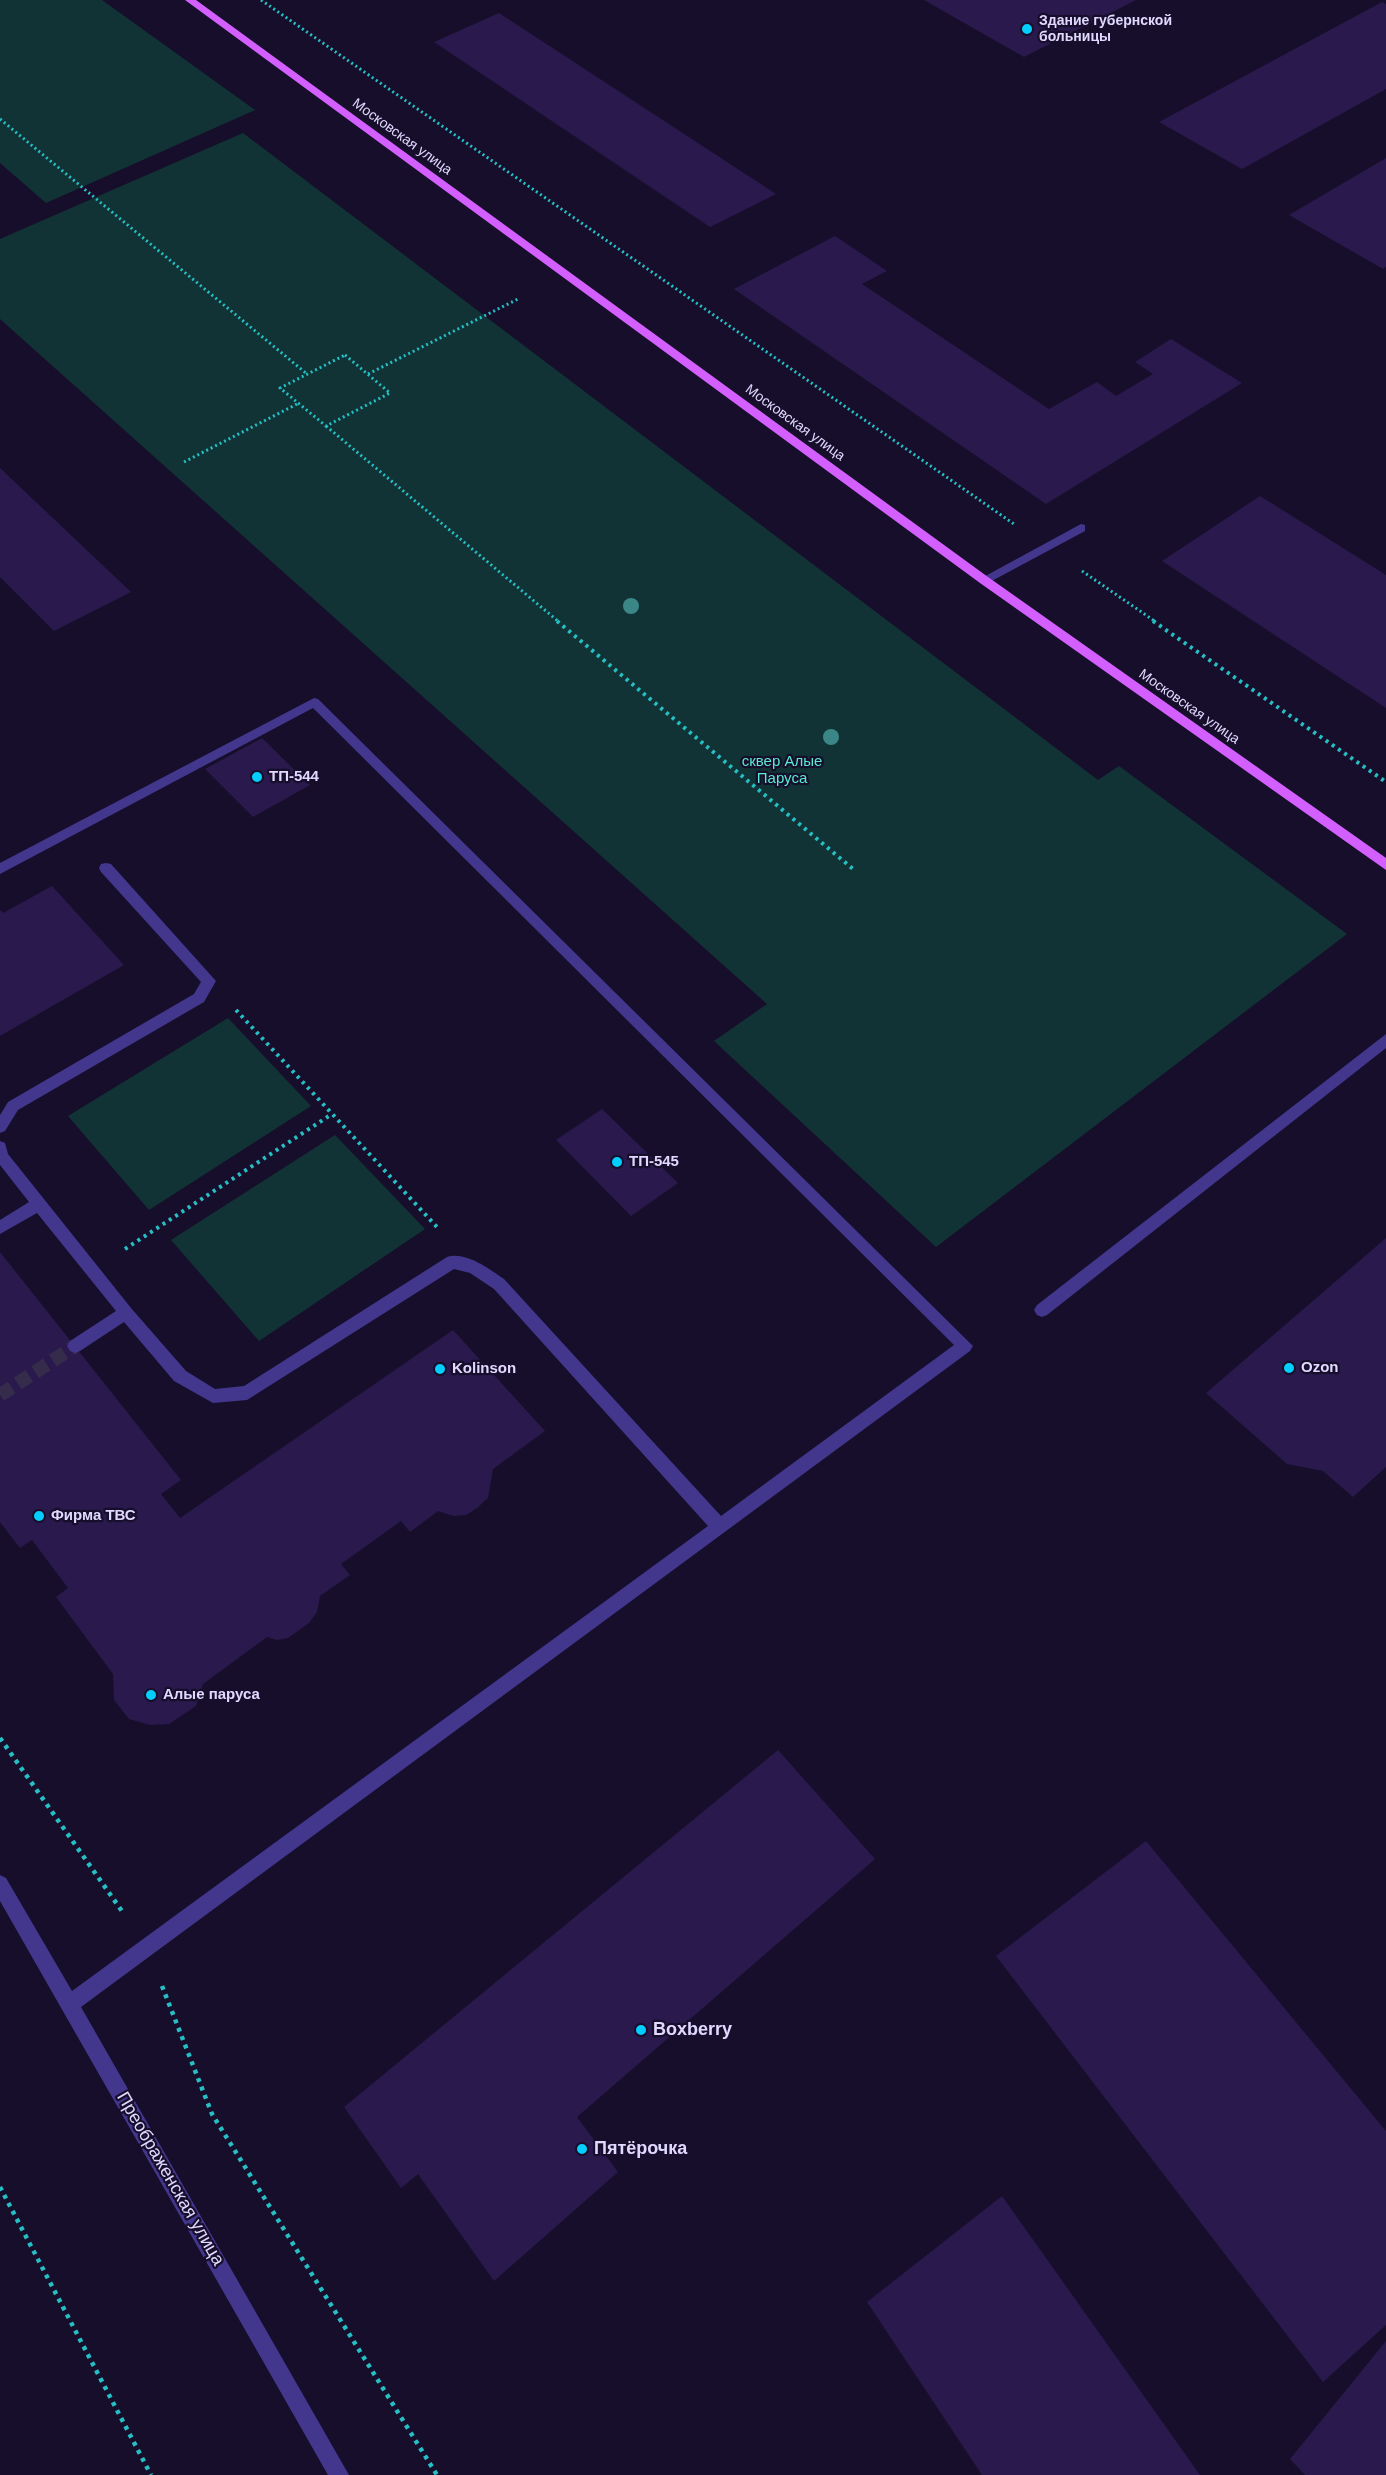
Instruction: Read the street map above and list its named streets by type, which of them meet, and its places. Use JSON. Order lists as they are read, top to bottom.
{
  "streets": {
    "main road": ["Московская улица"],
    "street": ["Преображенская улица"]
  },
  "parks": ["сквер Алые Паруса"],
  "places": [
    "Здание губернской больницы",
    "ТП-544",
    "ТП-545",
    "Ozon",
    "Kolinson",
    "Фирма ТВС",
    "Алые паруса",
    "Boxberry",
    "Пятёрочка"
  ]
}
